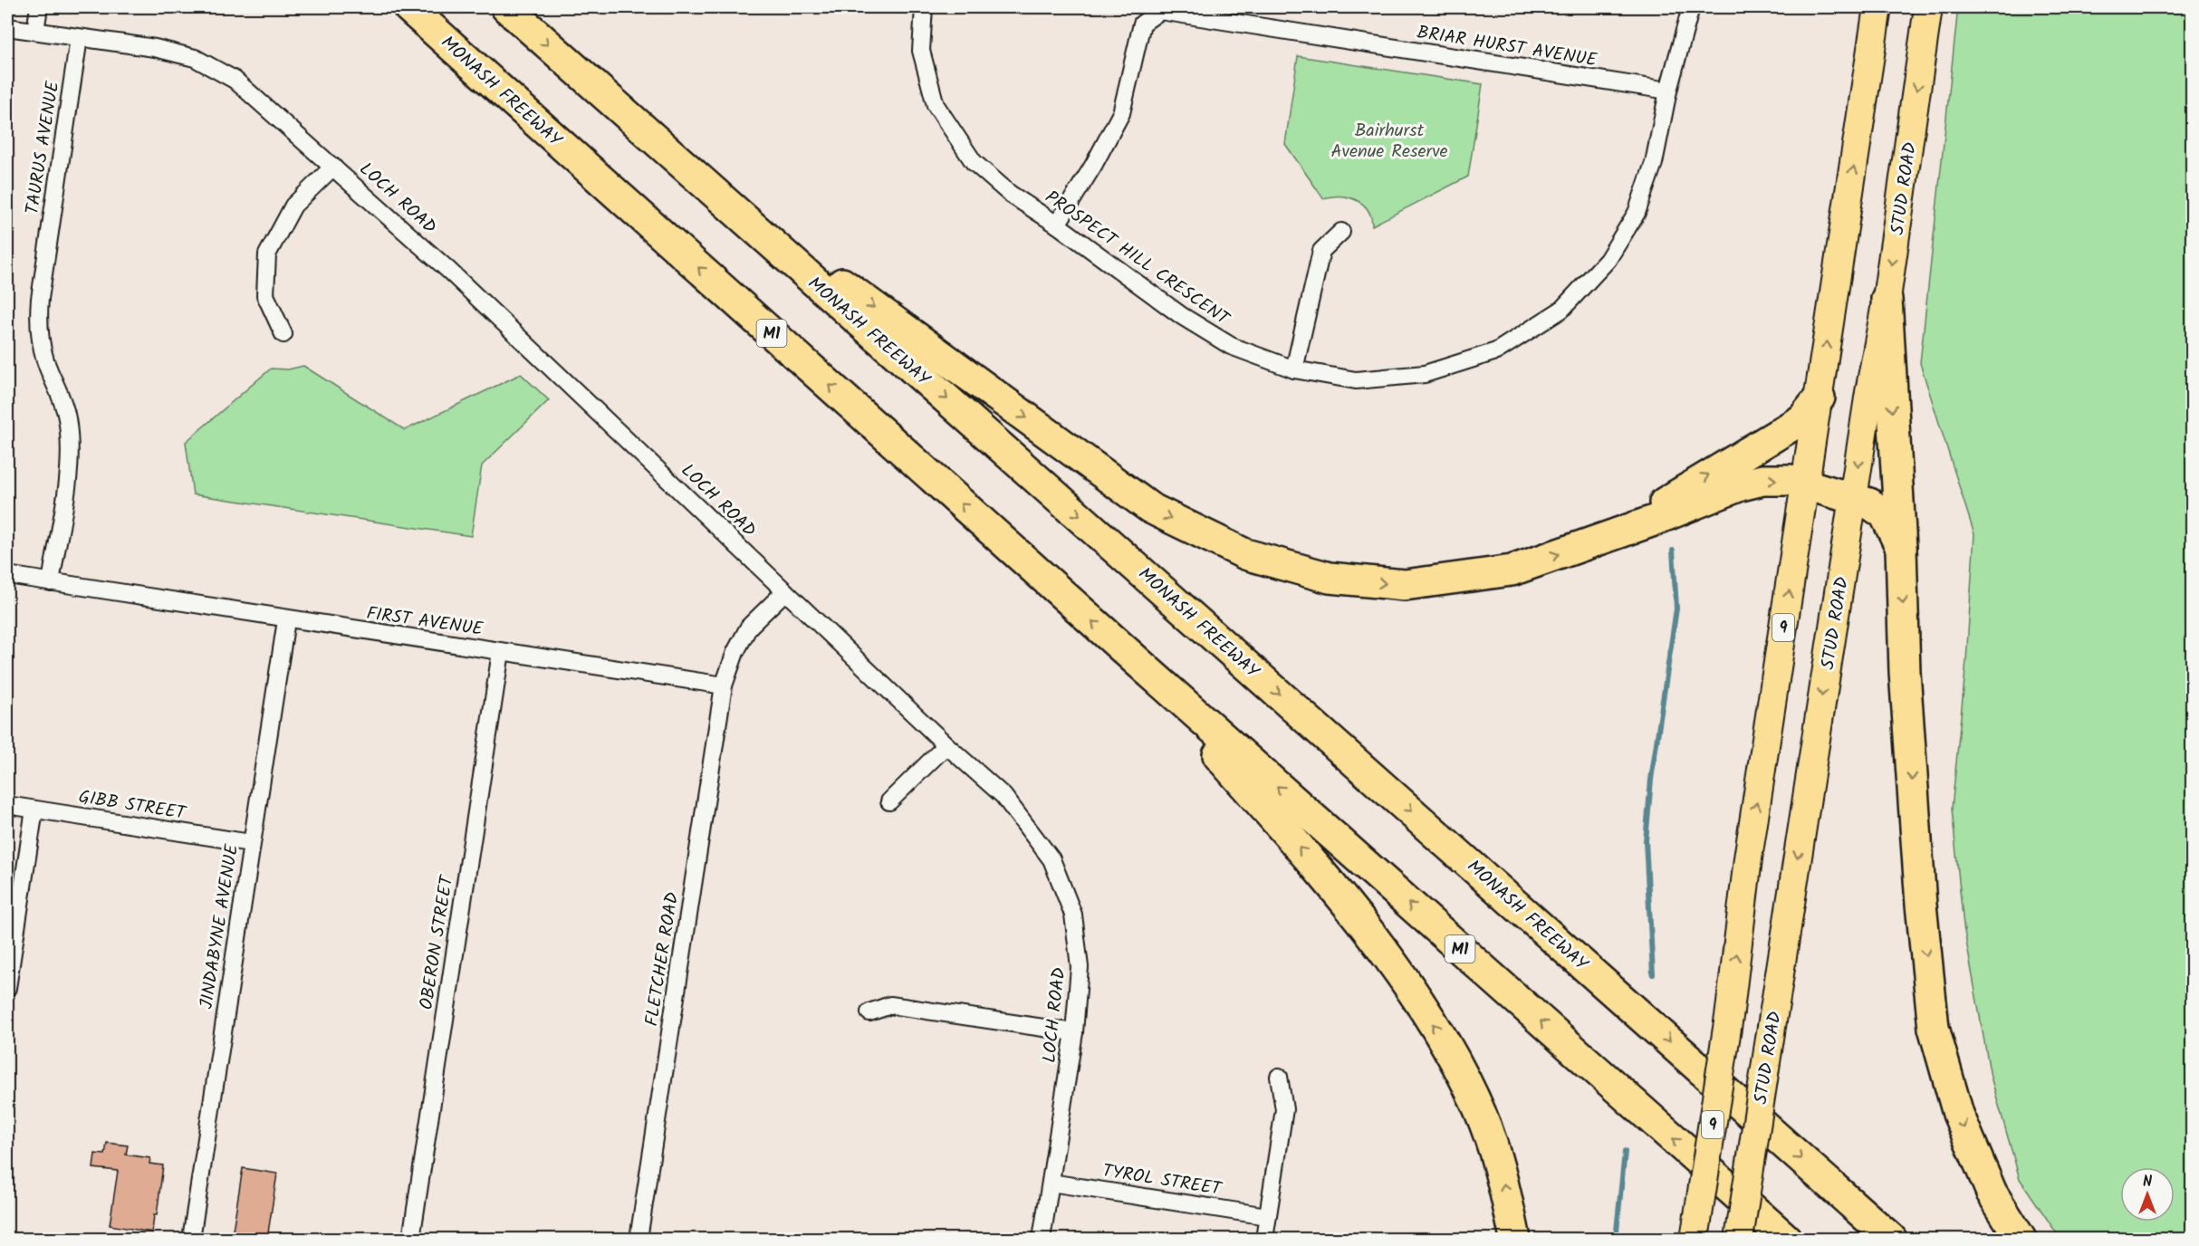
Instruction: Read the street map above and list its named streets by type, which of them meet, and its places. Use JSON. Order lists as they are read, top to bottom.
{
  "streets": {
    "highway": [
      "MONASH FREEWAY",
      "STUD ROAD",
      "M1",
      "9"
    ],
    "street": [
      "BRIAR HURST AVENUE",
      "TAURUS AVENUE",
      "LOCH ROAD",
      "PROSPECT HILL CRESCENT",
      "FIRST AVENUE",
      "GIBB STREET",
      "JINDABYNE AVENUE",
      "OBERON STREET",
      "FLETCHER ROAD",
      "TYROL STREET"
    ]
  },
  "crossings": [
    ["BRIAR HURST AVENUE", "PROSPECT HILL CRESCENT"],
    ["TAURUS AVENUE", "LOCH ROAD"],
    ["TAURUS AVENUE", "FIRST AVENUE"],
    ["LOCH ROAD", "TYROL STREET"],
    ["FIRST AVENUE", "JINDABYNE AVENUE"],
    ["FIRST AVENUE", "OBERON STREET"],
    ["FIRST AVENUE", "FLETCHER ROAD"],
    ["GIBB STREET", "JINDABYNE AVENUE"]
  ],
  "parks": ["Bairhurst Avenue Reserve"],
  "north": "top"
}
